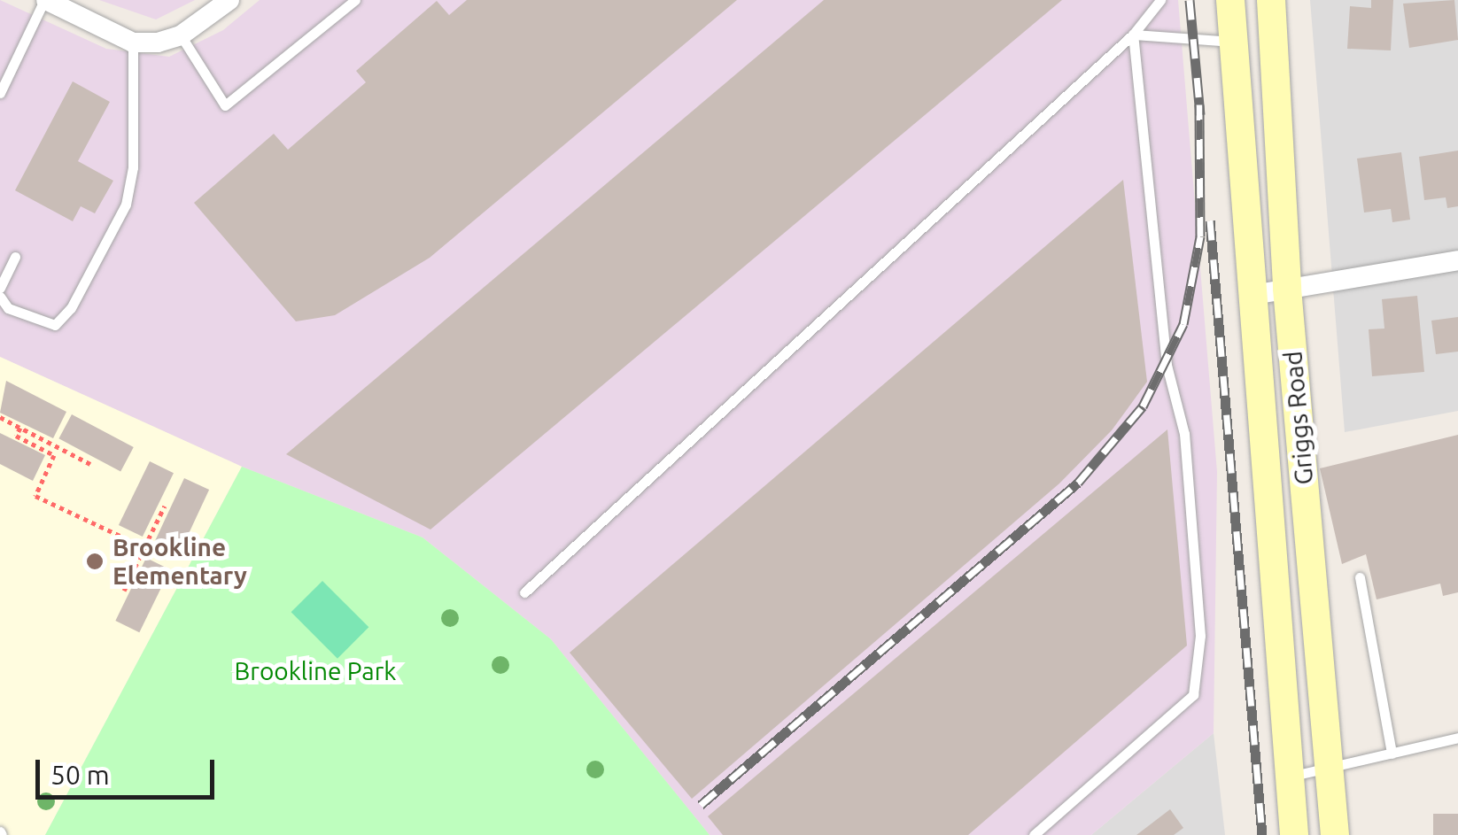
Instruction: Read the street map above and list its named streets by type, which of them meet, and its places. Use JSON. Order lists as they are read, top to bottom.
{
  "streets": {
    "main road": ["Griggs Road"]
  },
  "parks": ["Brookline Park"],
  "places": ["Brookline Elementary"],
  "scale_bar": "50 m"
}
